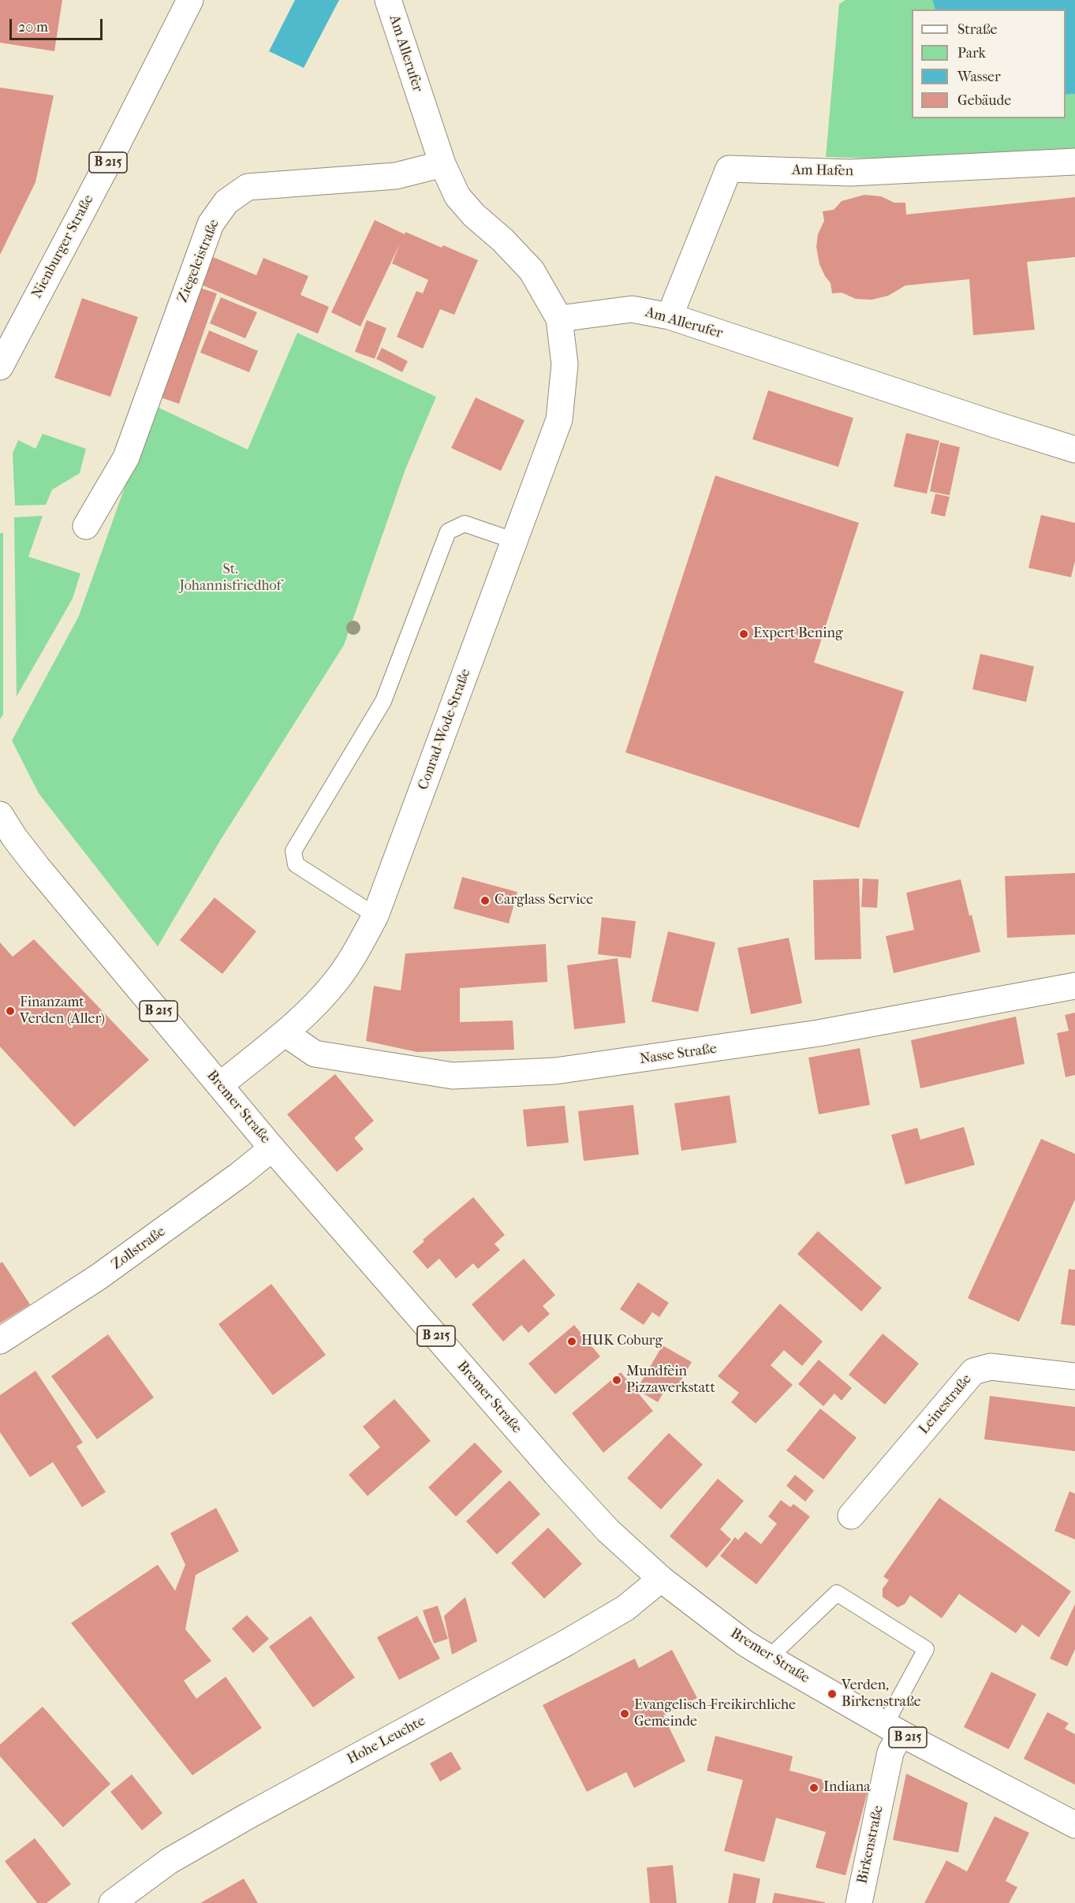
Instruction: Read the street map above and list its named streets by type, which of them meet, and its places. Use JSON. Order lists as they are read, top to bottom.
{
  "streets": {
    "street": [
      "Am Allerufer",
      "B 215",
      "Am Hafen",
      "Nienburger Straße",
      "Ziegeleistraße",
      "Conrad-Wode-Straße",
      "Nasse Straße",
      "Bremer Straße",
      "Zollstraße",
      "Leinestraße",
      "Hohe Leuchte",
      "Birkenstraße"
    ]
  },
  "crossings": [
    ["Am Allerufer", "Am Hafen"],
    ["Am Allerufer", "Ziegeleistraße"],
    ["Am Allerufer", "Conrad-Wode-Straße"],
    ["Conrad-Wode-Straße", "Nasse Straße"],
    ["Conrad-Wode-Straße", "Bremer Straße"],
    ["Bremer Straße", "Zollstraße"],
    ["Bremer Straße", "Hohe Leuchte"],
    ["Bremer Straße", "Birkenstraße"]
  ],
  "parks": ["St. Johannisfriedhof"],
  "places": [
    "Expert Bening",
    "Carglass Service",
    "Finanzamt Verden (Aller)",
    "HUK Coburg",
    "Mundfein Pizzawerkstatt",
    "Verden, Birkenstraße",
    "Evangelisch-Freikirchliche Gemeinde",
    "Indiana"
  ],
  "legend": [
    "Straße",
    "Park",
    "Wasser",
    "Gebäude"
  ],
  "scale_bar": "20 m"
}
